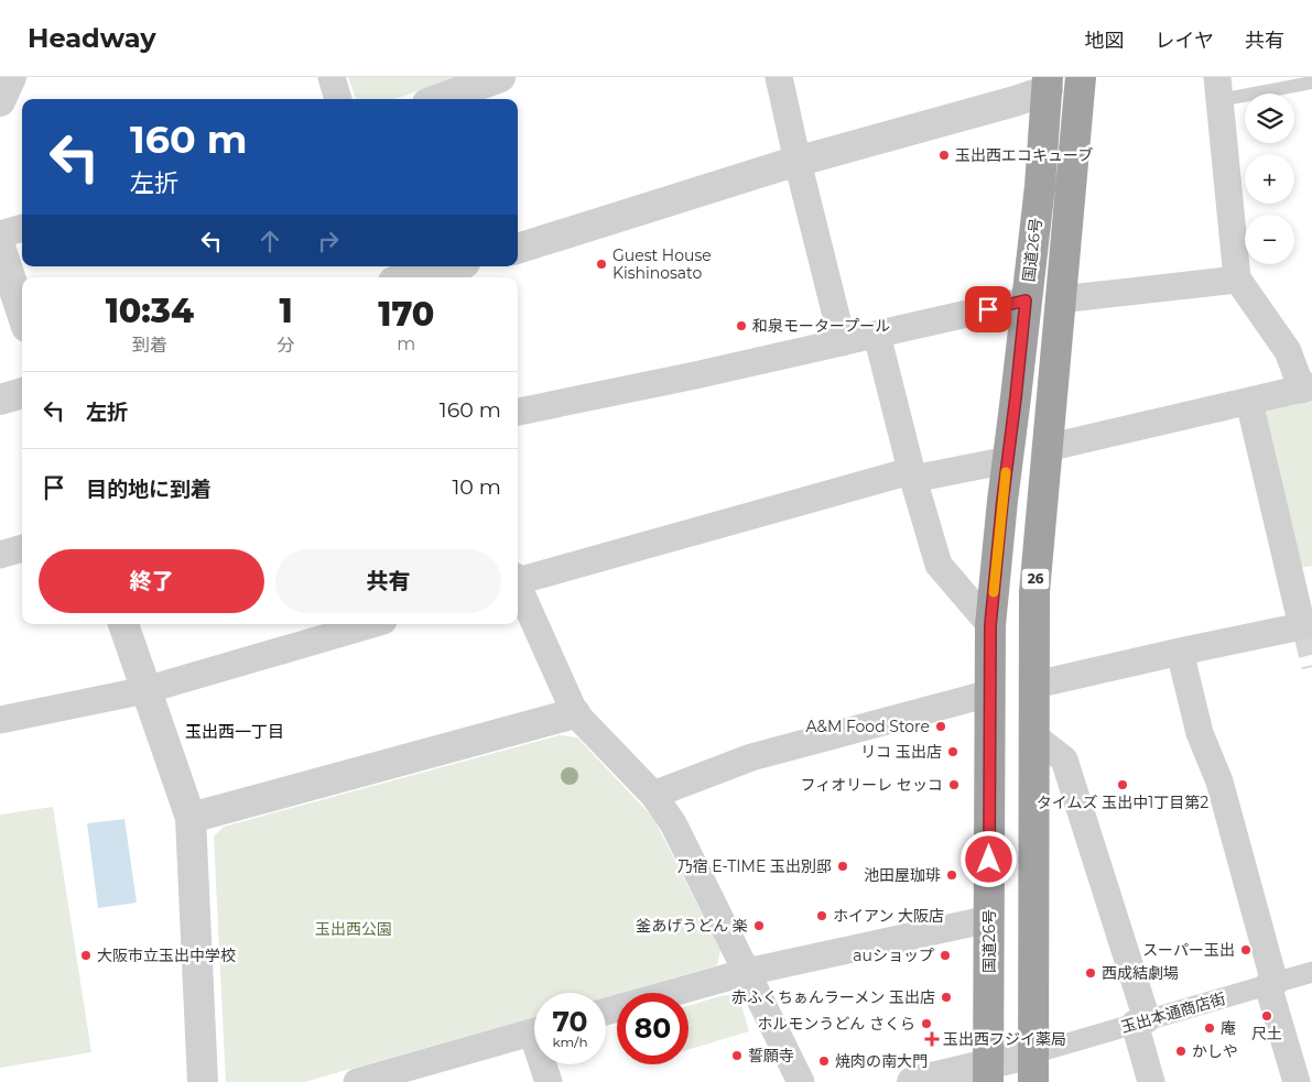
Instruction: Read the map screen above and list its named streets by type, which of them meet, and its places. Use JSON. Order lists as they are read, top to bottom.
{
  "streets": {
    "highway": ["国道26号", "26"],
    "street": ["玉出本通商店街"]
  },
  "crossings": [
    ["国道26号", "玉出本通商店街"]
  ],
  "districts": ["玉出西一丁目"],
  "parks": ["玉出西公園"],
  "places": {
    "other": [
      "玉出西エコキューブ",
      "Guest House Kishinosato",
      "和泉モータープール",
      "A&M Food Store",
      "リコ 玉出店",
      "フィオリーレ セッコ",
      "タイムズ 玉出中1丁目第2",
      "乃宿 E-TIME 玉出別邸",
      "池田屋珈琲",
      "ホイアン 大阪店",
      "釜あげうどん 楽",
      "スーパー玉出",
      "大阪市立玉出中学校",
      "auショップ",
      "西成結劇場",
      "赤ふくちぁんラーメン 玉出店",
      "尺土",
      "ホルモンうどん さくら",
      "庵",
      "かしや",
      "誓願寺",
      "焼肉の南大門"
    ],
    "health": ["玉出西フジイ薬局"]
  },
  "page": {
    "header": "Headway",
    "nav": ["地図", "レイヤ", "共有"],
    "map_buttons": ["+", "−"],
    "turn": ["160 m", "左折"],
    "eta": [
      "10:34",
      "到着",
      "1",
      "分",
      "170",
      "m"
    ],
    "list": [
      {
        "name": "左折",
        "value": "160 m"
      },
      {
        "name": "目的地に到着",
        "value": "10 m"
      }
    ],
    "buttons": ["終了", "共有"],
    "speed": "70 km/h",
    "limit": "80"
  }
}
